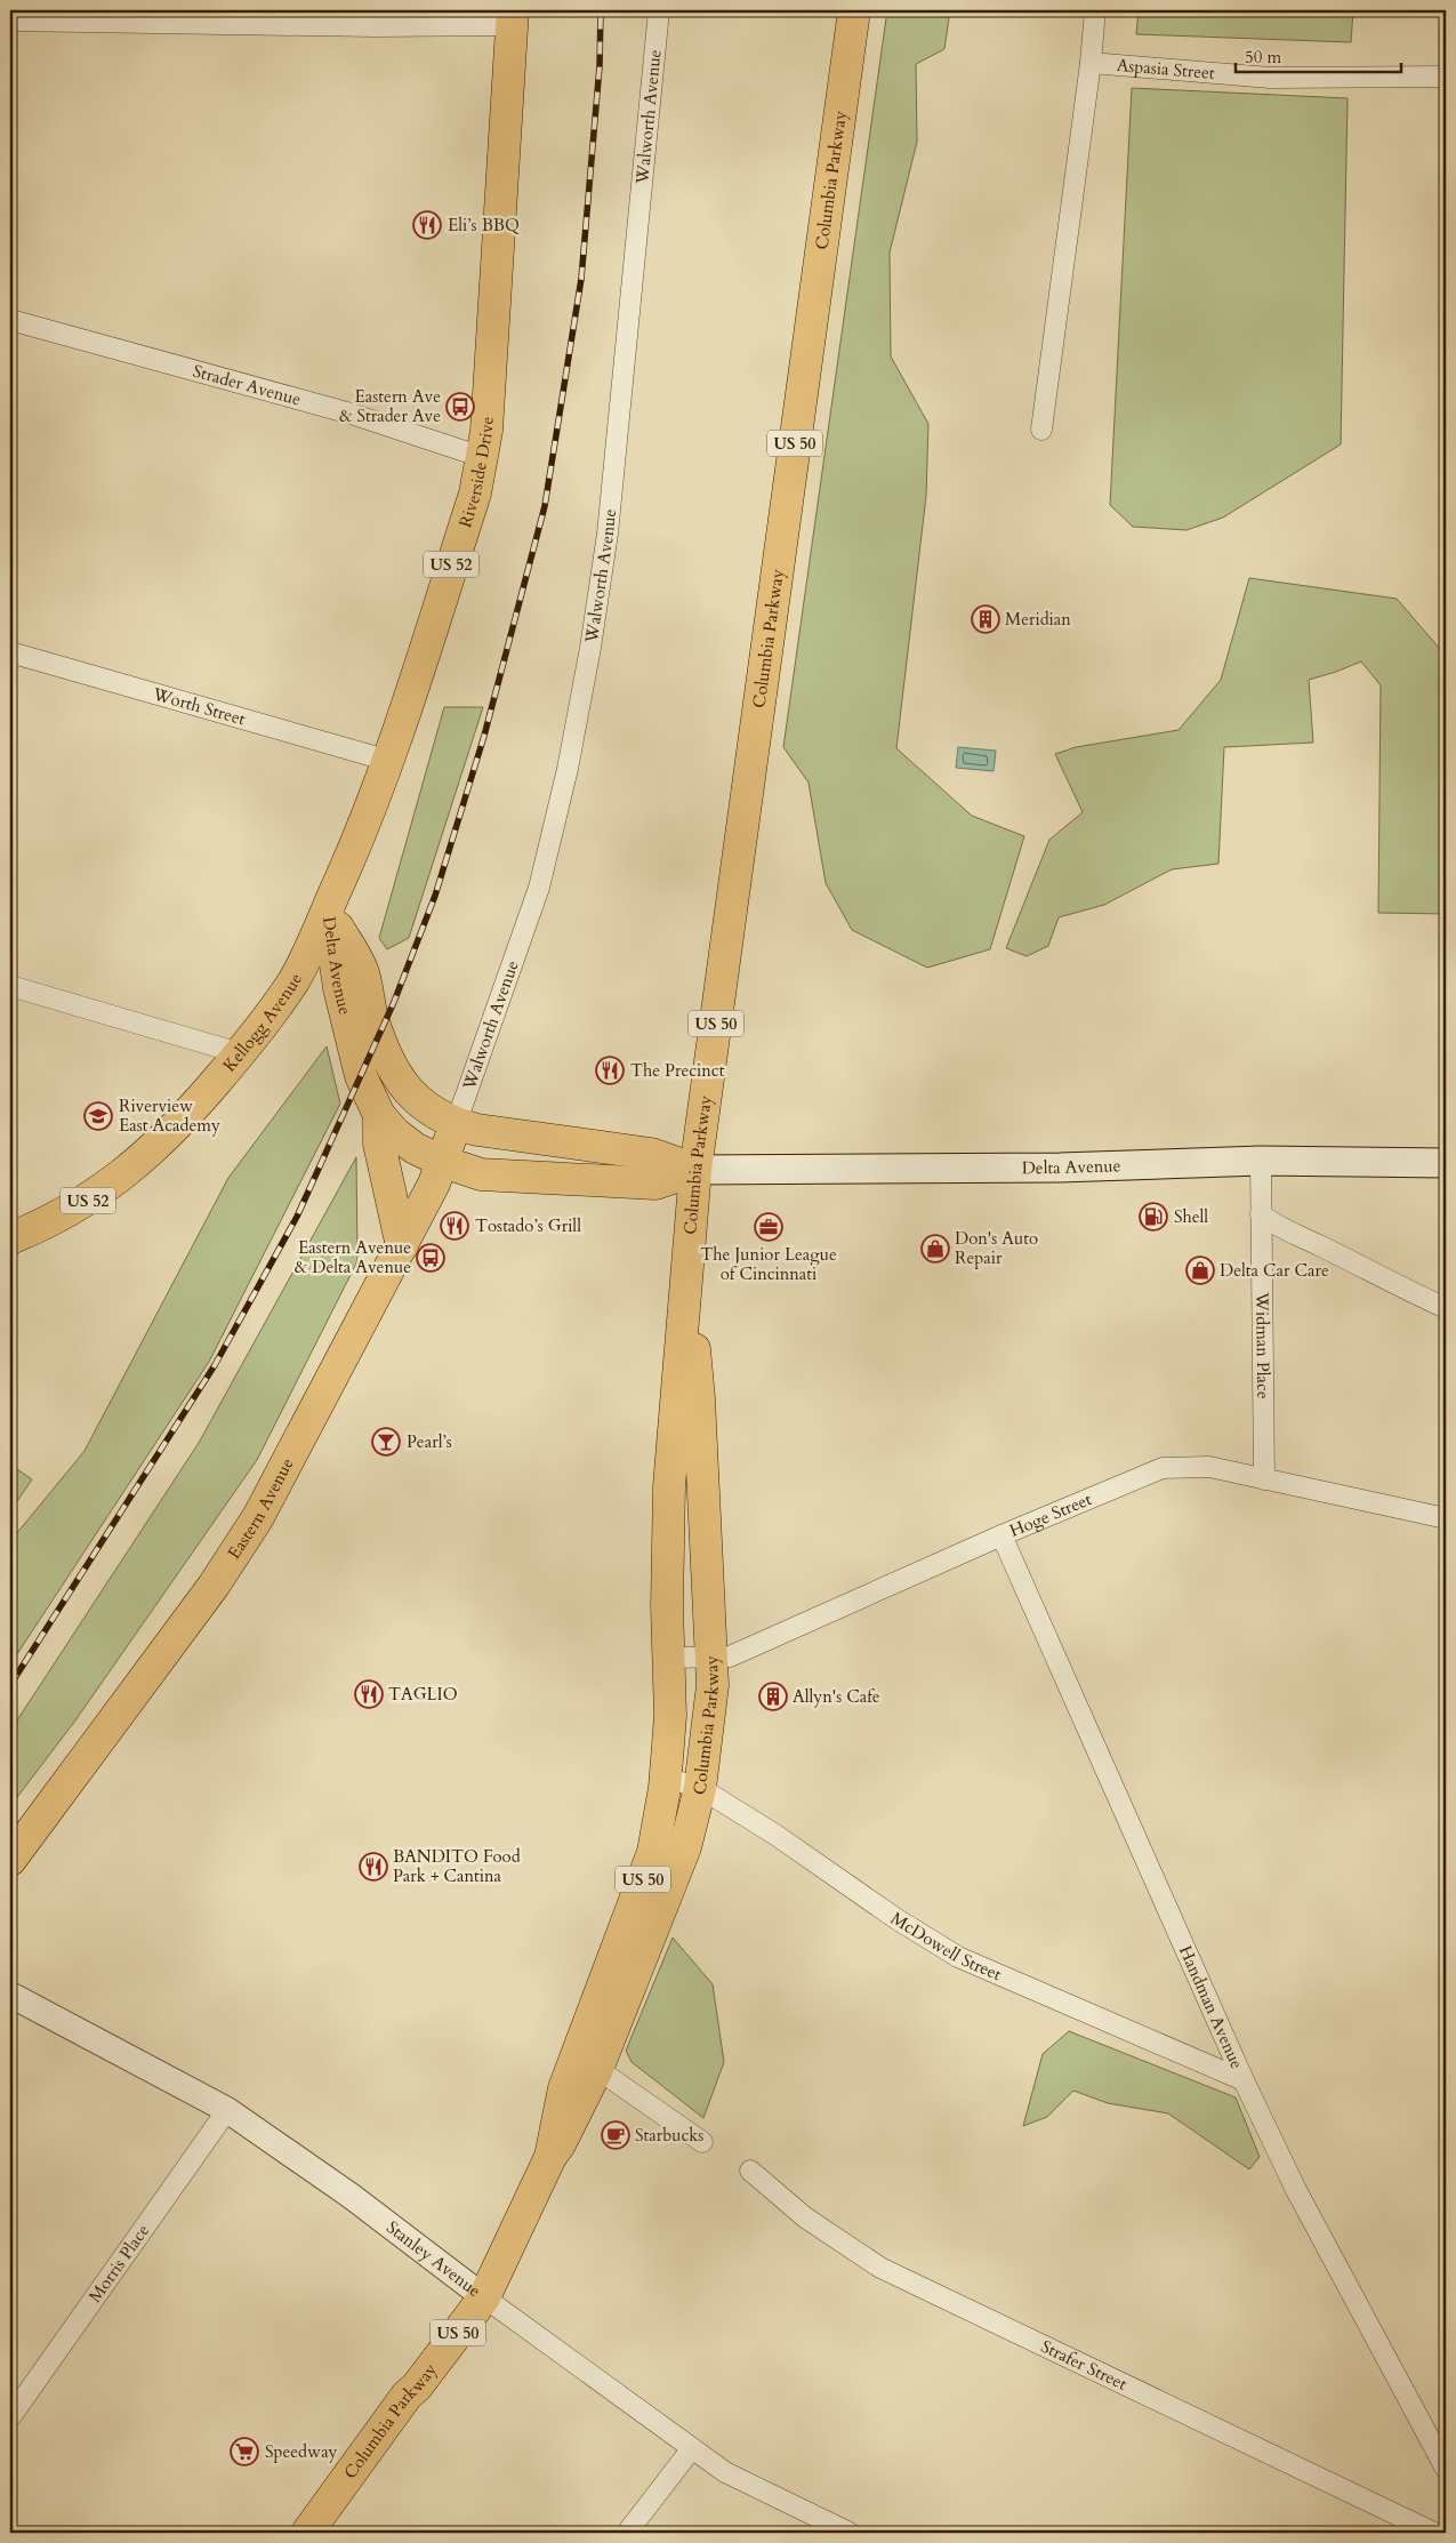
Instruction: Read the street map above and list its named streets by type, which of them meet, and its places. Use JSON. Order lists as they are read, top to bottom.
{
  "streets": {
    "main road": [
      "Columbia Parkway",
      "US 50",
      "Riverside Drive",
      "US 52",
      "Delta Avenue",
      "Kellogg Avenue",
      "Eastern Avenue"
    ],
    "street": [
      "Aspasia Street",
      "Walworth Avenue",
      "Strader Avenue",
      "Worth Street",
      "Widman Place",
      "Hoge Street",
      "McDowell Street",
      "Handman Avenue",
      "Stanley Avenue",
      "Morris Place",
      "Strafer Street"
    ]
  },
  "crossings": [
    ["Walworth Avenue", "Delta Avenue"],
    ["Walworth Avenue", "Eastern Avenue"],
    ["Columbia Parkway", "Delta Avenue"],
    ["Columbia Parkway", "Hoge Street"],
    ["Columbia Parkway", "McDowell Street"],
    ["Columbia Parkway", "Stanley Avenue"],
    ["Strader Avenue", "Riverside Drive"],
    ["Riverside Drive", "Worth Street"],
    ["Riverside Drive", "Delta Avenue"],
    ["Riverside Drive", "Kellogg Avenue"],
    ["Delta Avenue", "Kellogg Avenue"],
    ["Delta Avenue", "Widman Place"],
    ["Delta Avenue", "Eastern Avenue"],
    ["Widman Place", "Hoge Street"],
    ["Hoge Street", "Handman Avenue"],
    ["McDowell Street", "Handman Avenue"],
    ["Stanley Avenue", "Morris Place"]
  ],
  "places": {
    "restaurant": [
      "Eli’s BBQ",
      "The Precinct",
      "Tostado’s Grill",
      "TAGLIO",
      "BANDITO Food Park + Cantina"
    ],
    "bus stop": ["Eastern Ave & Strader Ave", "Eastern Avenue & Delta Avenue"],
    "building": ["Meridian", "Allyn's Cafe"],
    "school or university": ["Riverview East Academy"],
    "fuel station": ["Shell"],
    "office": ["The Junior League of Cincinnati"],
    "shop": ["Don's Auto Repair", "Delta Car Care"],
    "bar": ["Pearl’s"],
    "cafe": ["Starbucks"],
    "supermarket": ["Speedway"]
  },
  "scale_bar": "50 m"
}
